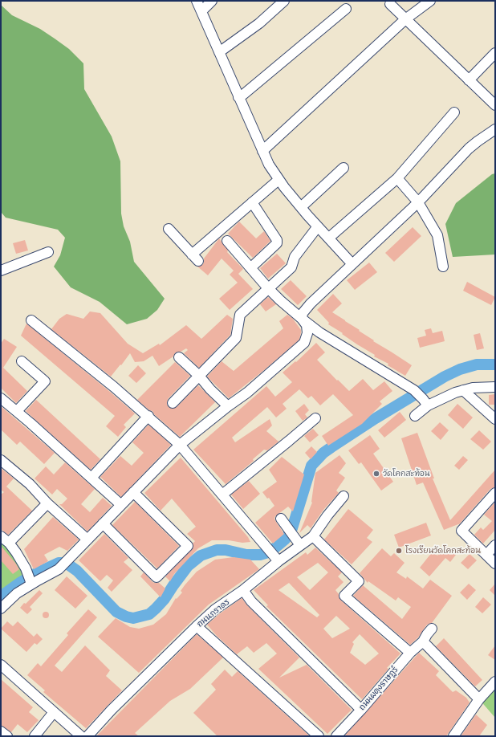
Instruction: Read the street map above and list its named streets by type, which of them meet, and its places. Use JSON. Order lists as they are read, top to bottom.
{
  "streets": {
    "street": ["ถนนภราดร", "ถนนผดุงราษฎร์"]
  },
  "places": ["วัดโคกสะท้อน", "โรงเรียนวัดโคกสะท้อน"]
}
